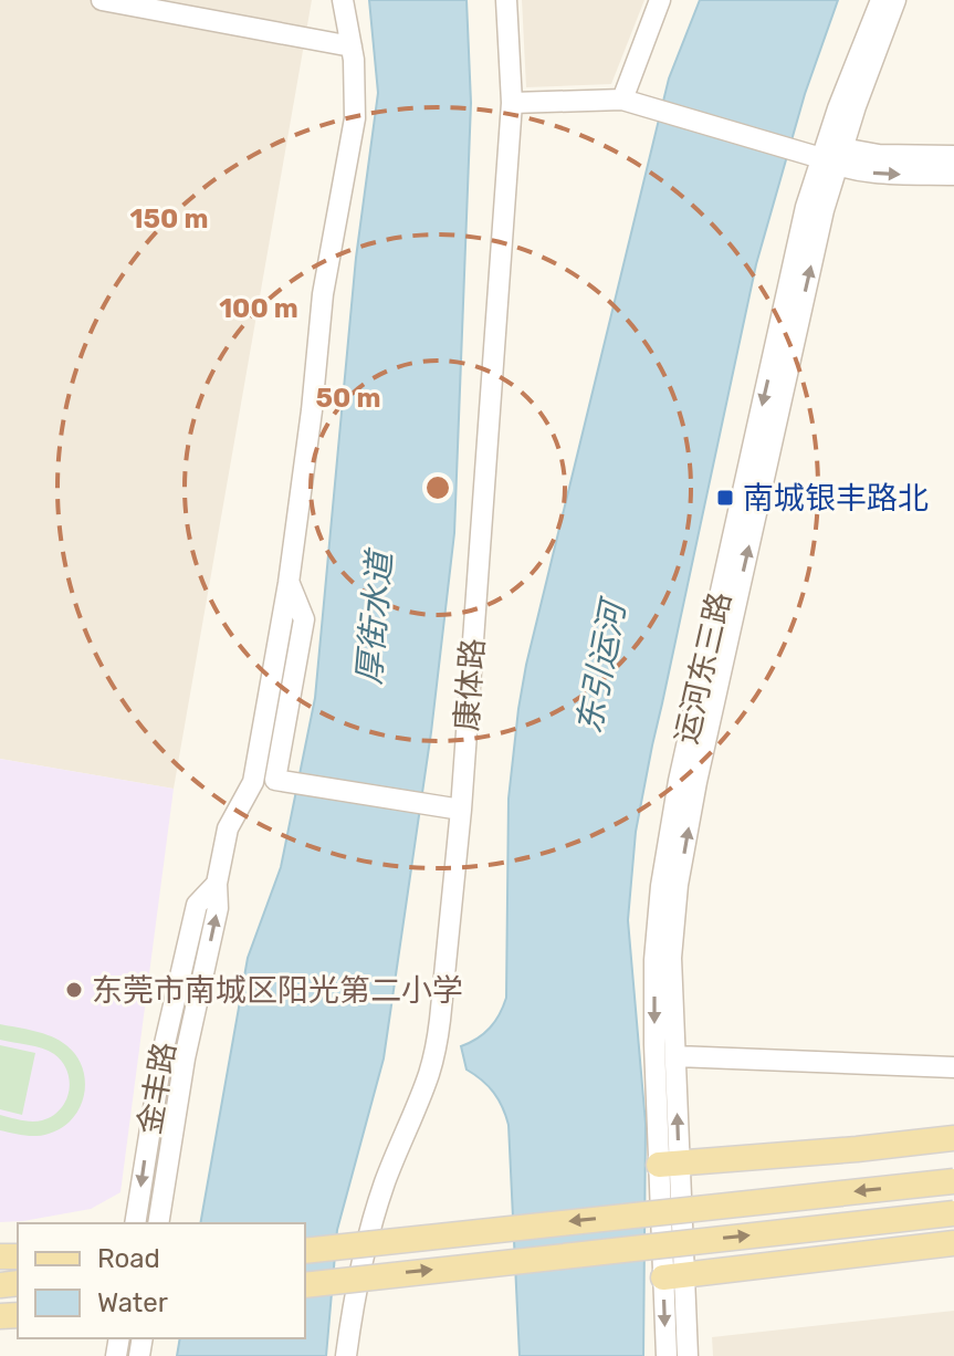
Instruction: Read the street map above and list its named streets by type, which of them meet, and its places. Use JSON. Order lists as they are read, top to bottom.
{
  "streets": {
    "street": ["运河东三路", "康体路", "金丰路"]
  },
  "water": ["厚街水道", "东引运河"],
  "places": {
    "transit": ["南城银丰路北"],
    "other": ["东莞市南城区阳光第二小学"]
  },
  "legend": ["Road", "Water"],
  "rings": ["150 m", "100 m", "50 m"]
}
